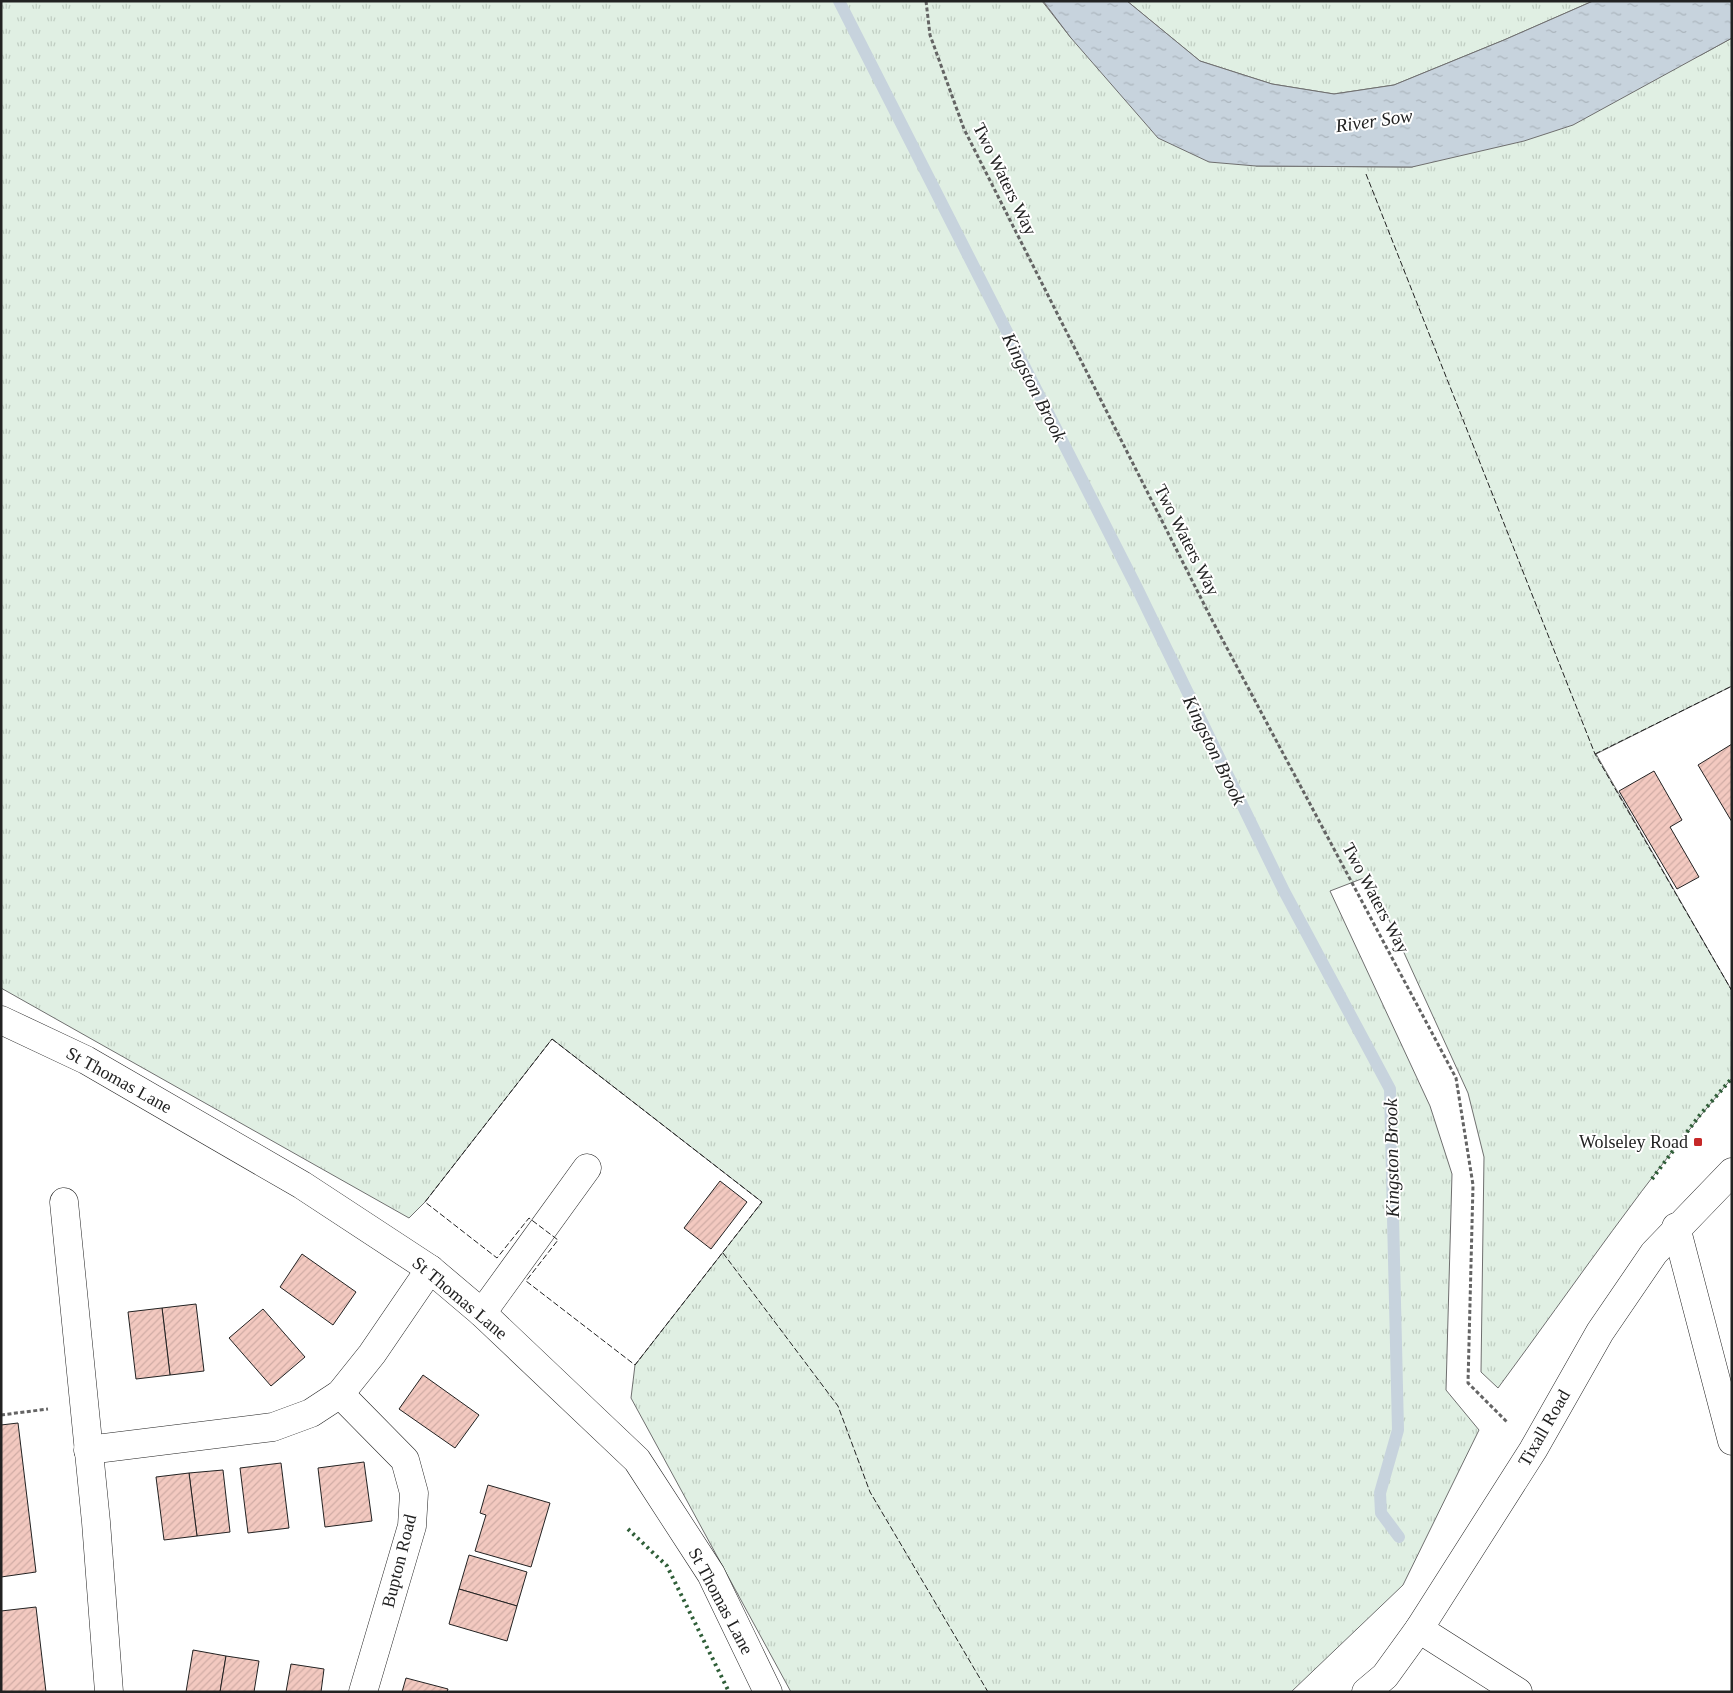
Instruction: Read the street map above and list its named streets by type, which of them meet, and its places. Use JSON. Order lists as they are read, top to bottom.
{
  "streets": {
    "street": ["St Thomas Lane", "Tixall Road", "Bupton Road"],
    "path": ["Two Waters Way"]
  },
  "crossings": [
    ["Two Waters Way", "Tixall Road"]
  ],
  "water": ["River Sow", "Kingston Brook"],
  "places": {
    "transit": ["Wolseley Road"]
  }
}
